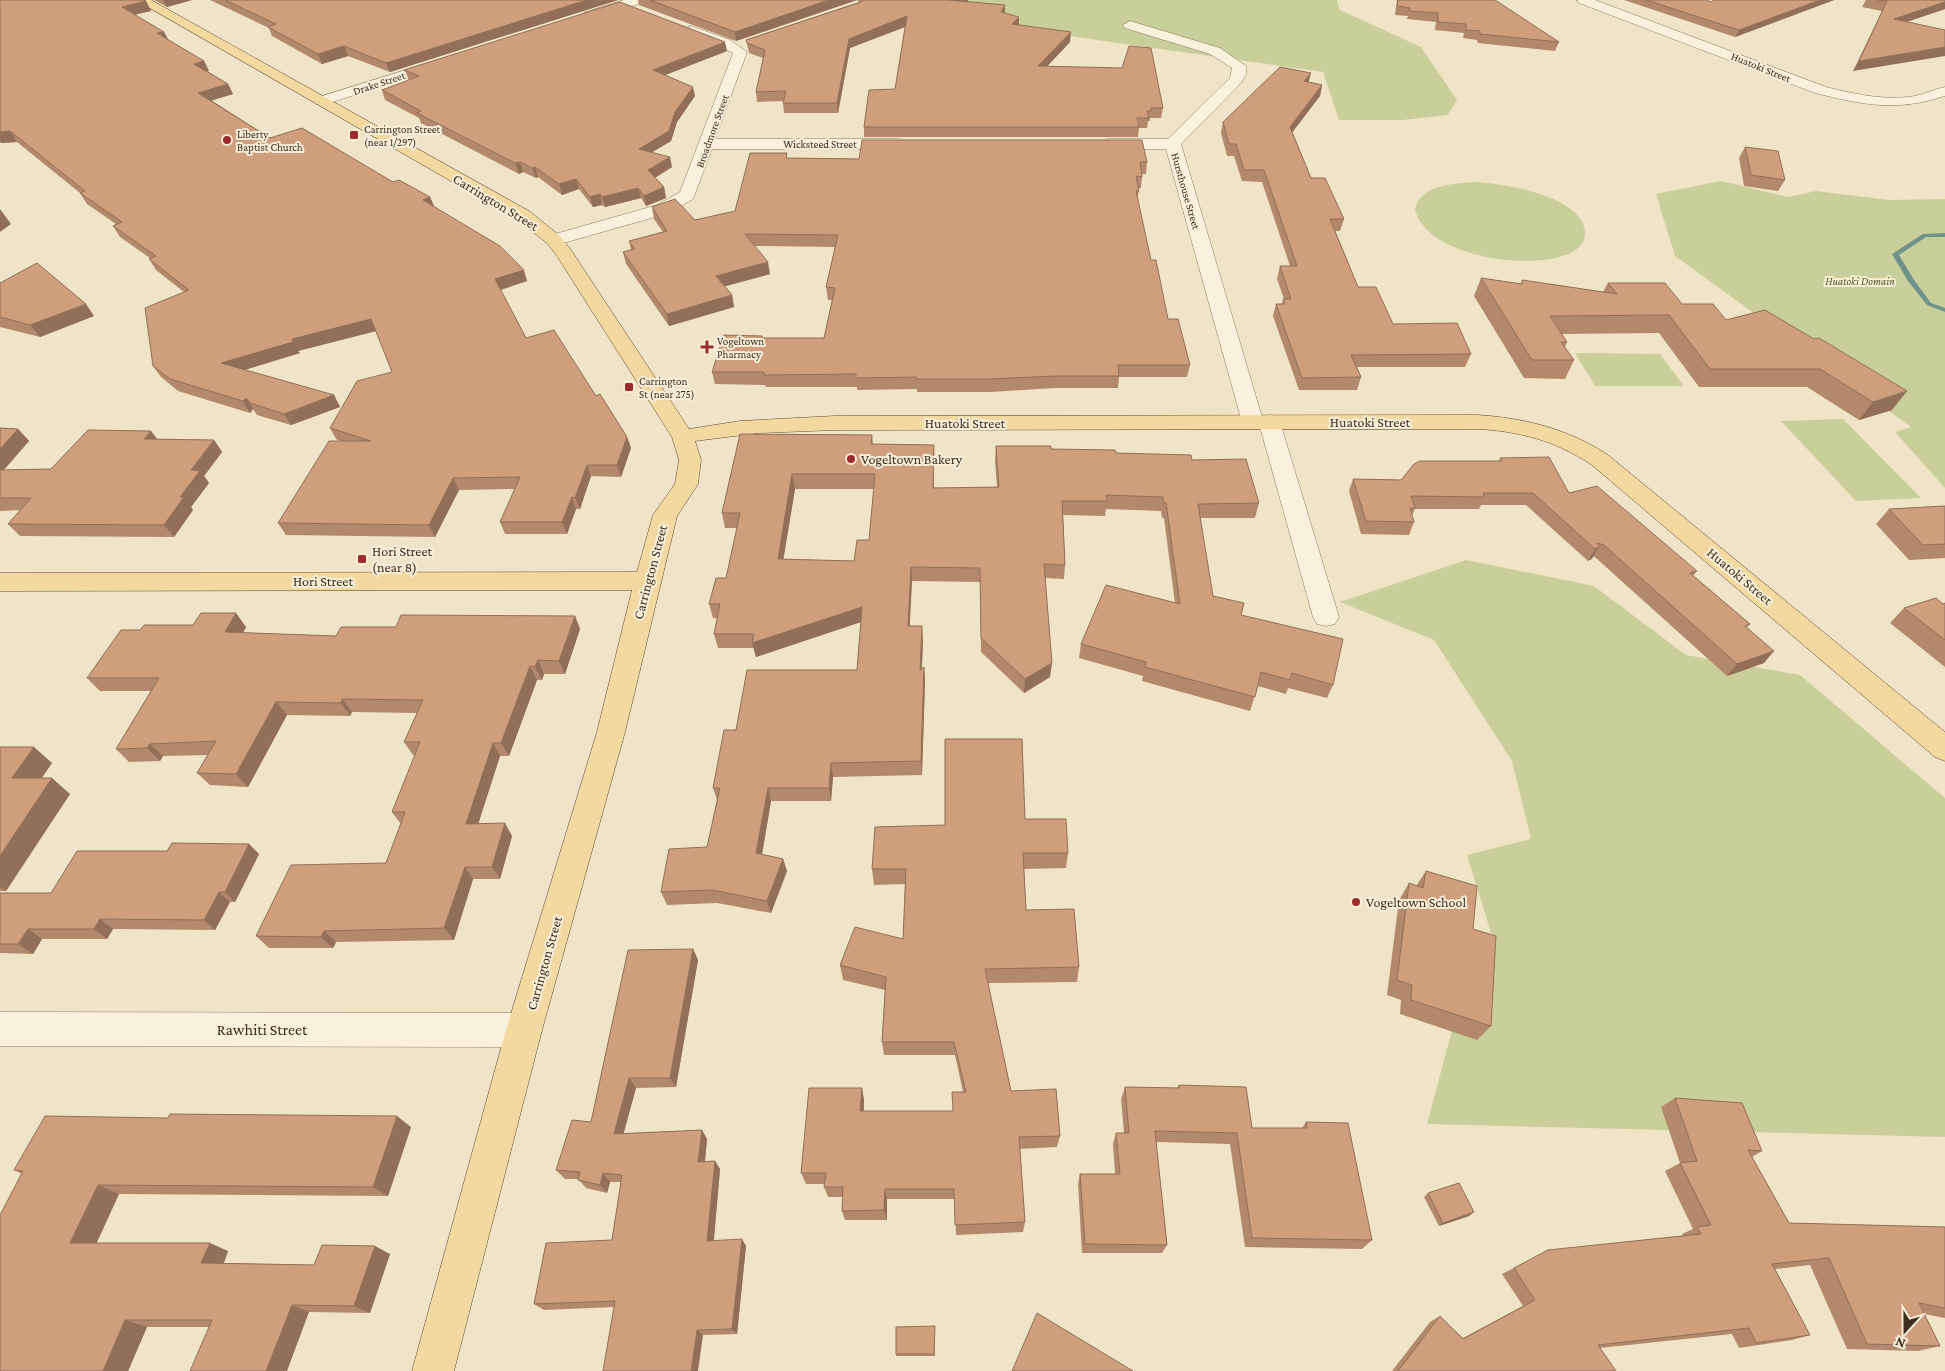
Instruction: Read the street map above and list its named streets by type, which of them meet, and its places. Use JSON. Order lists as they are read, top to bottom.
{
  "streets": {
    "main road": ["Huatoki Street", "Carrington Street", "Hori Street"],
    "street": [
      "Drake Street",
      "Broadmore Street",
      "Wicksteed Street",
      "Hursthouse Street",
      "Rawhiti Street"
    ]
  },
  "crossings": [
    ["Huatoki Street", "Hursthouse Street"],
    ["Huatoki Street", "Carrington Street"],
    ["Drake Street", "Carrington Street"],
    ["Broadmore Street", "Wicksteed Street"],
    ["Broadmore Street", "Carrington Street"],
    ["Carrington Street", "Hori Street"],
    ["Carrington Street", "Rawhiti Street"]
  ],
  "parks": ["Huatoki Domain"],
  "places": {
    "transit": ["Carrington Street (near 1/297)", "Carrington St (near 275)", "Hori Street (near 8)"],
    "other": ["Liberty Baptist Church", "Vogeltown Bakery", "Vogeltown School"],
    "health": ["Vogeltown Pharmacy"]
  },
  "north": "bottom"
}
